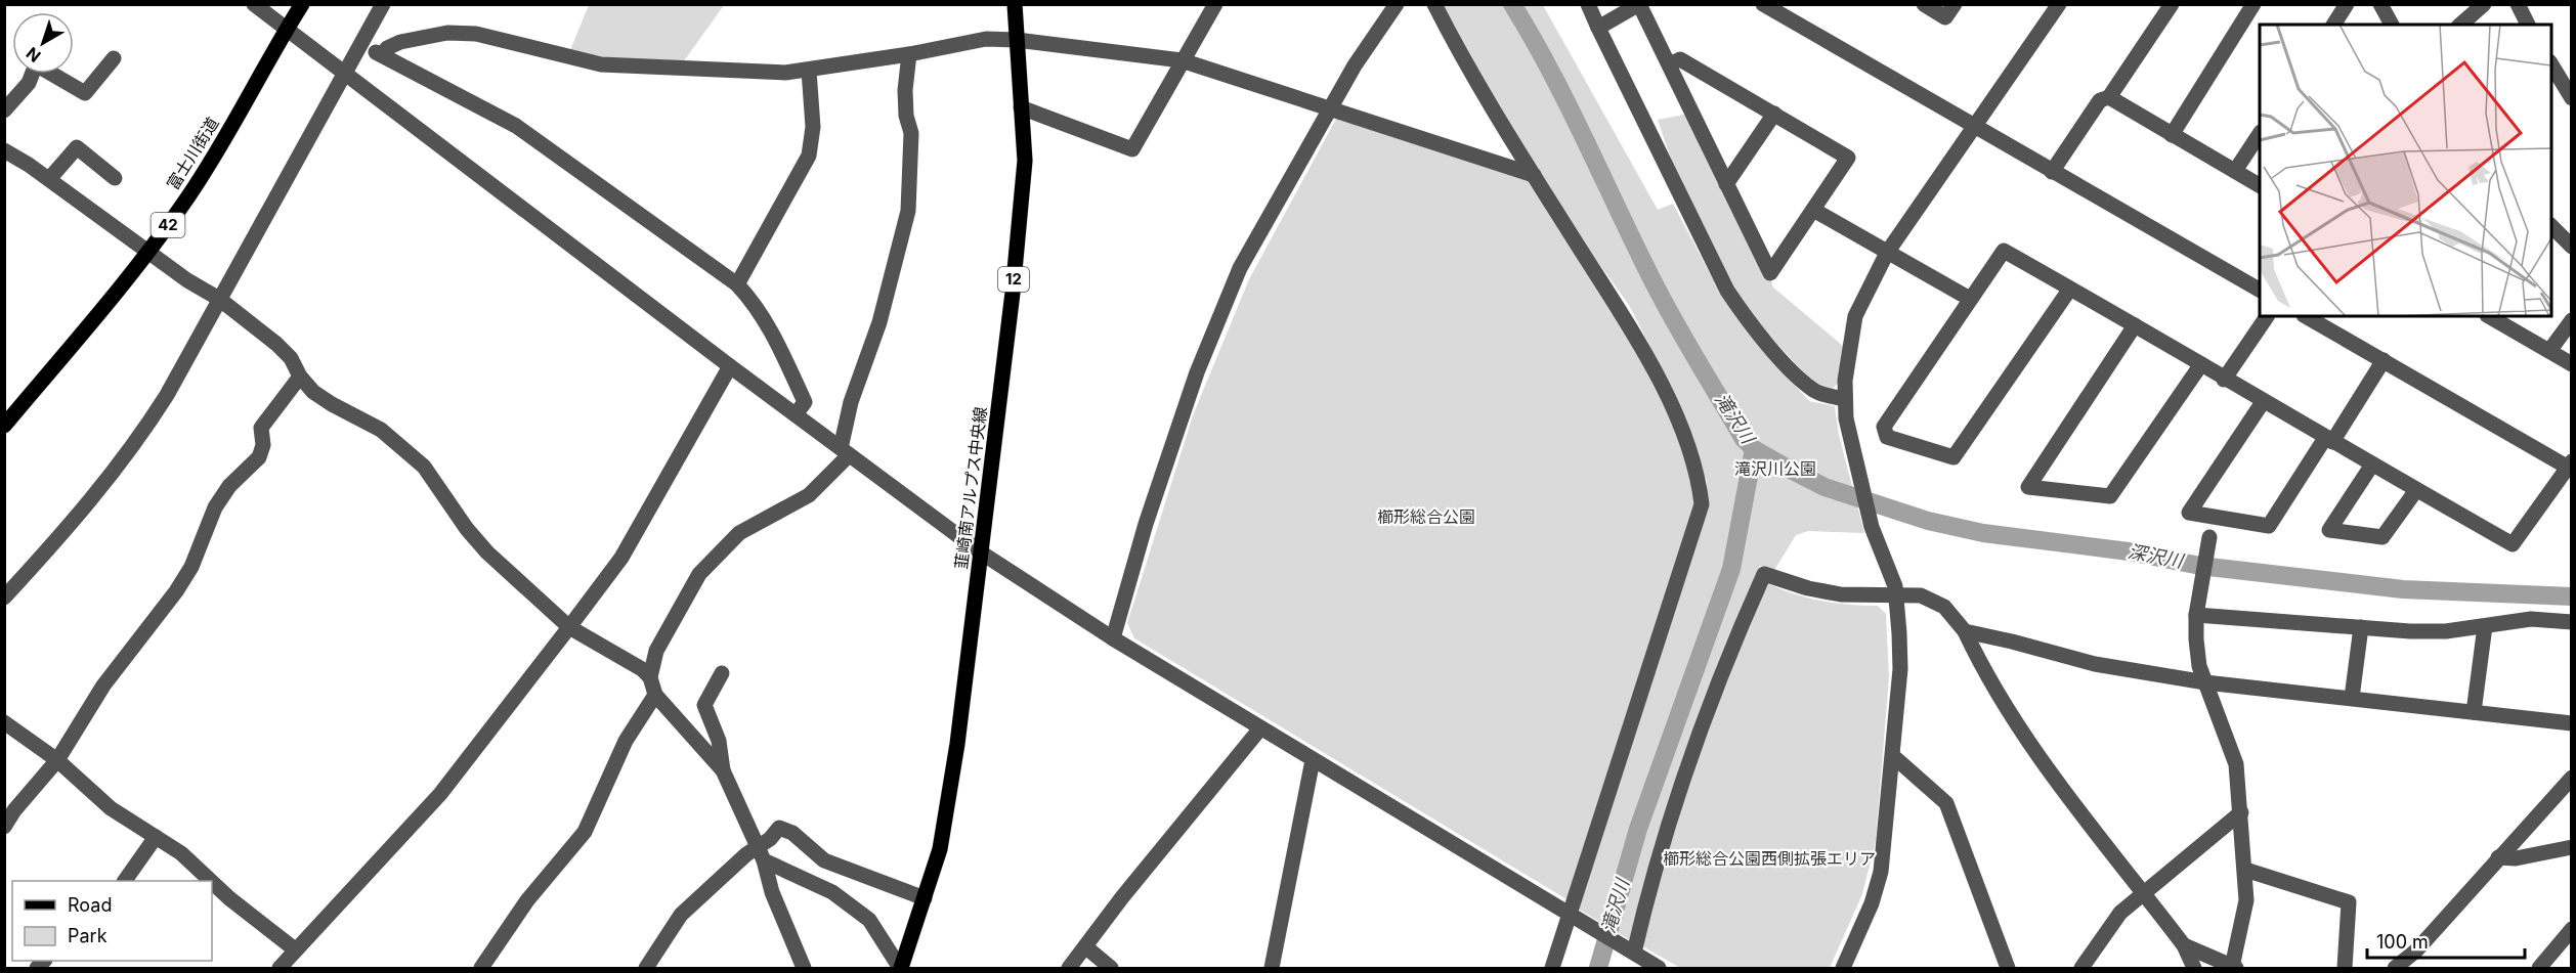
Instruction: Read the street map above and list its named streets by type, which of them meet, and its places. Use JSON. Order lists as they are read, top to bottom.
{
  "streets": {
    "main road": [
      "富士川街道",
      "42",
      "12",
      "韮崎南アルプス中央線"
    ]
  },
  "water": ["滝沢川", "深沢川"],
  "parks": ["滝沢川公園", "櫛形総合公園", "櫛形総合公園西側拡張エリア"],
  "legend": ["Road", "Park"],
  "scale_bar": "100 m",
  "north": "bottom left"
}
